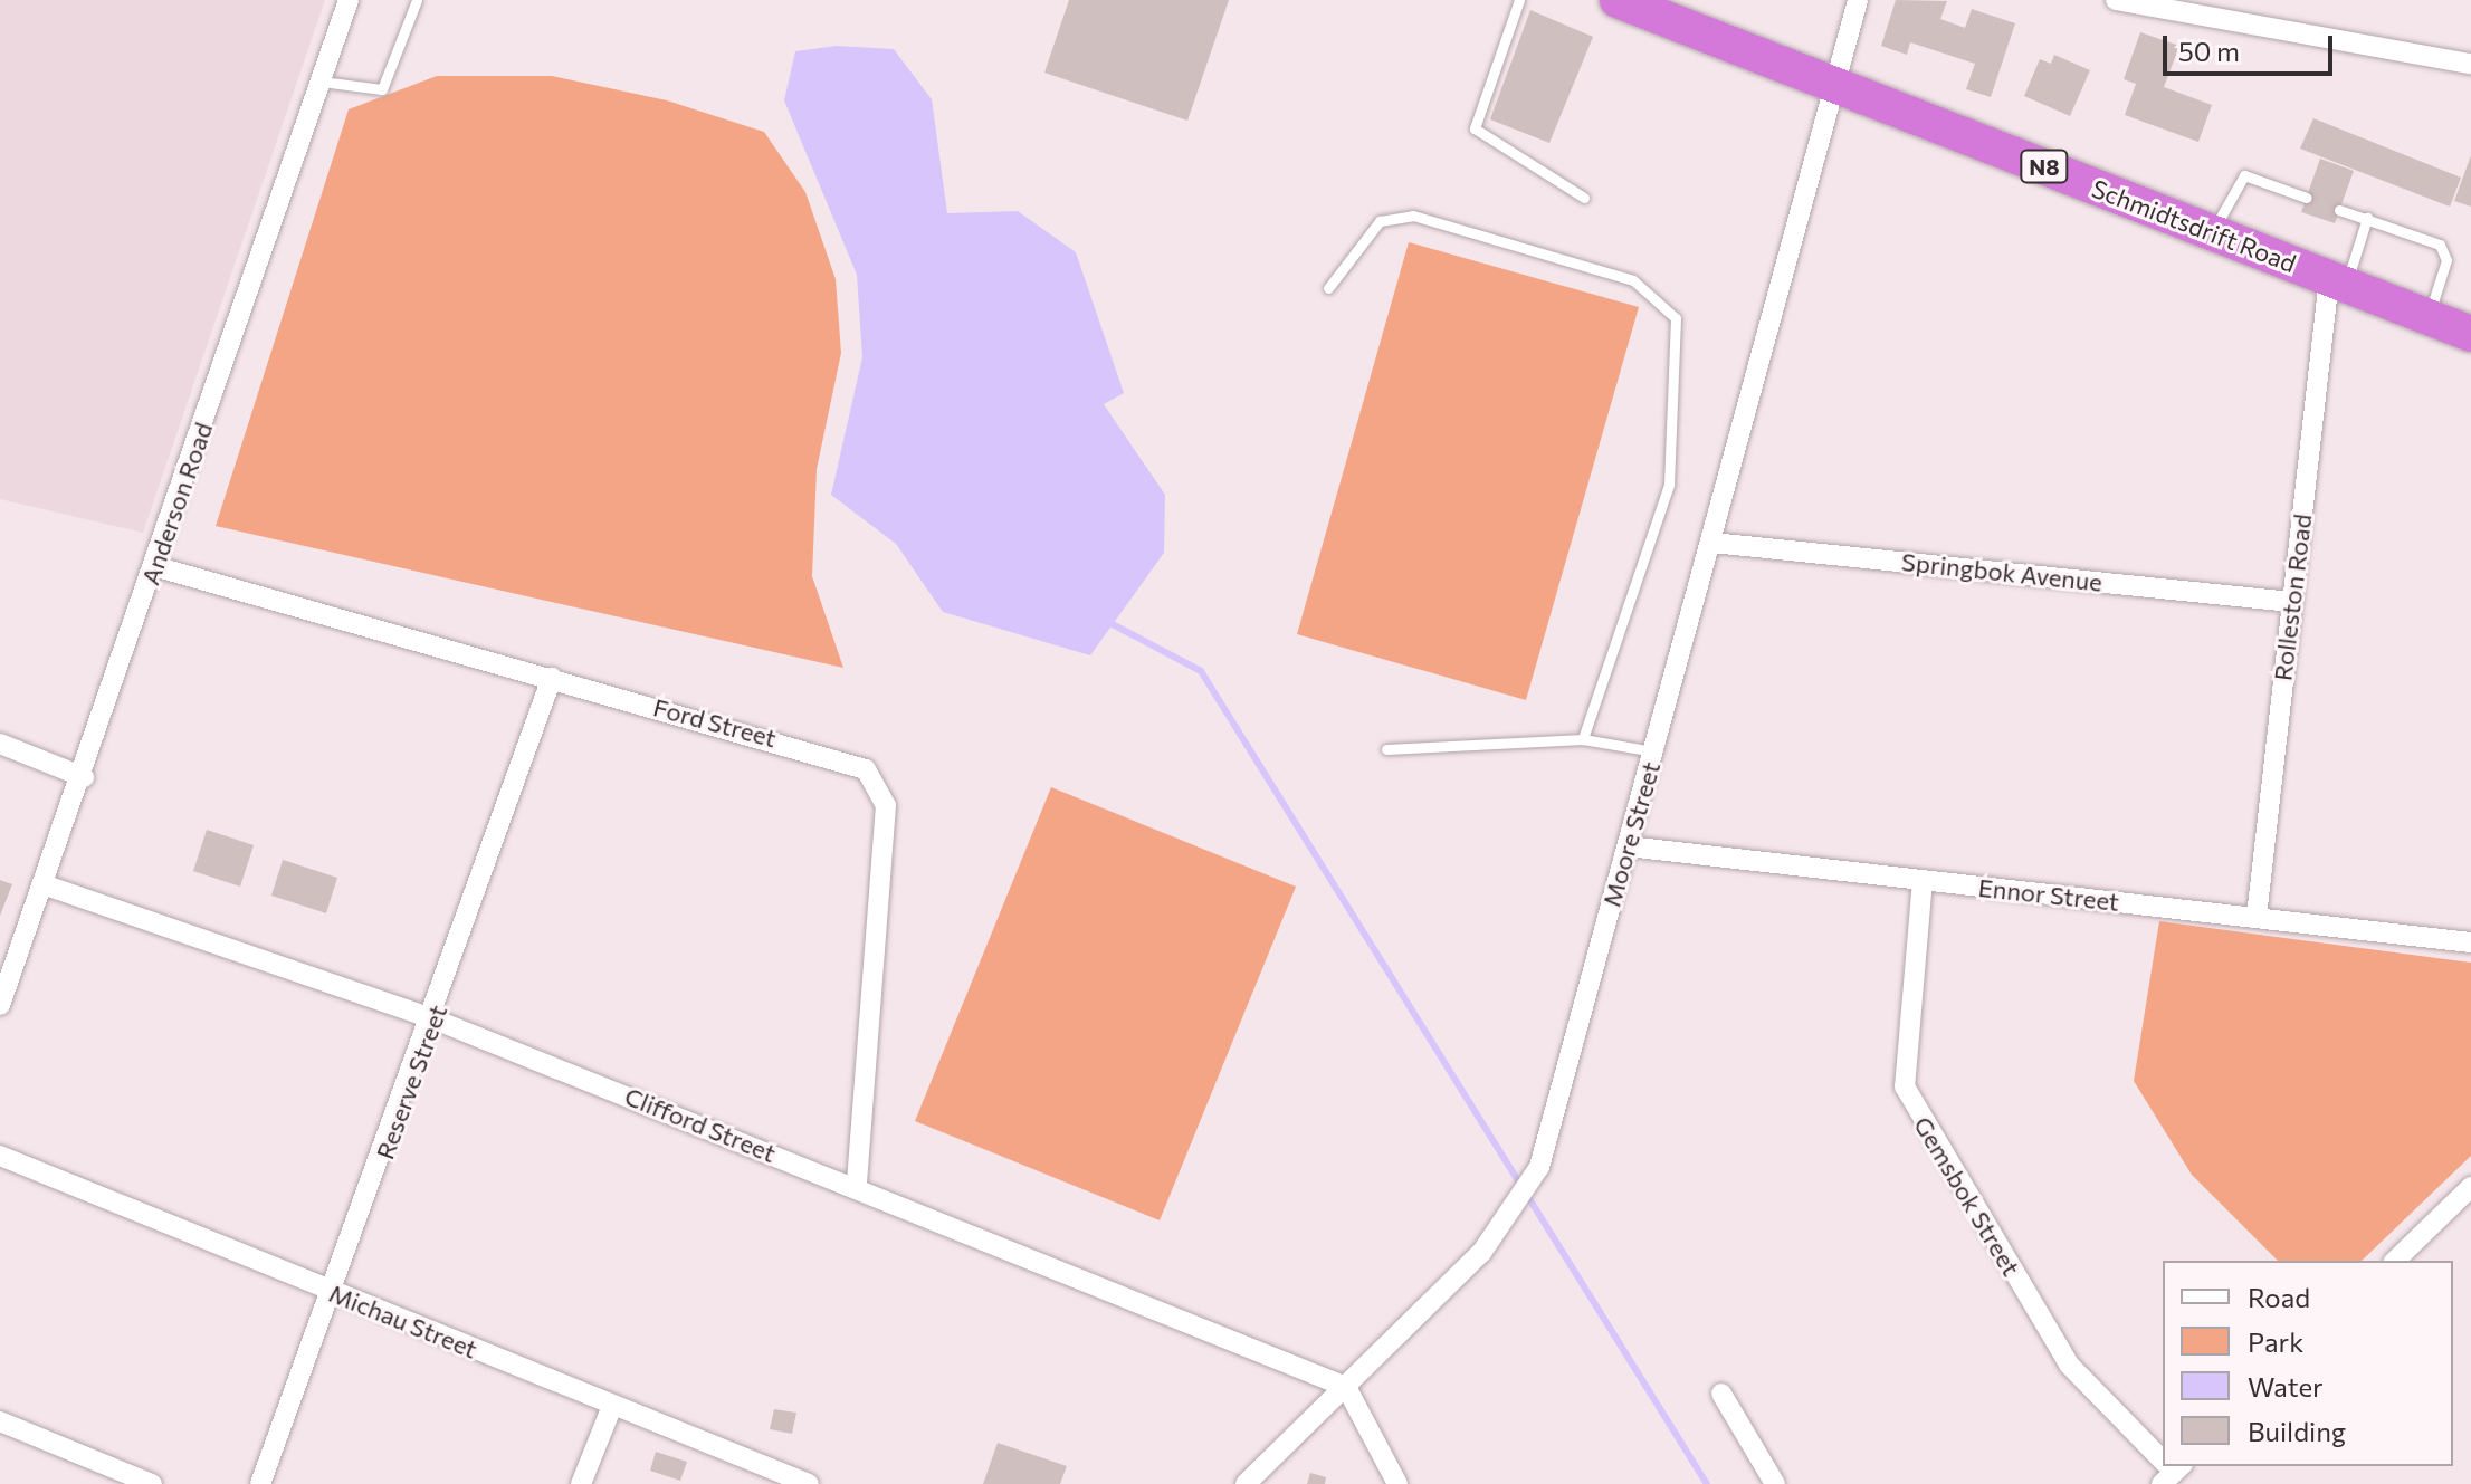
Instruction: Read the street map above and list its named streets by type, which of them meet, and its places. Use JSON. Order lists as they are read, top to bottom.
{
  "streets": {
    "highway": ["N8", "Schmidtsdrift Road"],
    "street": [
      "Anderson Road",
      "Springbok Avenue",
      "Rolleston Road",
      "Ford Street",
      "Moore Street",
      "Ennor Street",
      "Reserve Street",
      "Clifford Street",
      "Gemsbok Street",
      "Michau Street"
    ]
  },
  "crossings": [
    ["Schmidtsdrift Road", "Rolleston Road"],
    ["Schmidtsdrift Road", "Moore Street"],
    ["Anderson Road", "Ford Street"],
    ["Anderson Road", "Clifford Street"],
    ["Springbok Avenue", "Rolleston Road"],
    ["Springbok Avenue", "Moore Street"],
    ["Rolleston Road", "Ennor Street"],
    ["Ford Street", "Reserve Street"],
    ["Ford Street", "Clifford Street"],
    ["Moore Street", "Ennor Street"],
    ["Moore Street", "Clifford Street"],
    ["Ennor Street", "Gemsbok Street"],
    ["Reserve Street", "Clifford Street"],
    ["Reserve Street", "Michau Street"]
  ],
  "legend": [
    "Road",
    "Park",
    "Water",
    "Building"
  ],
  "scale_bar": "50 m"
}
